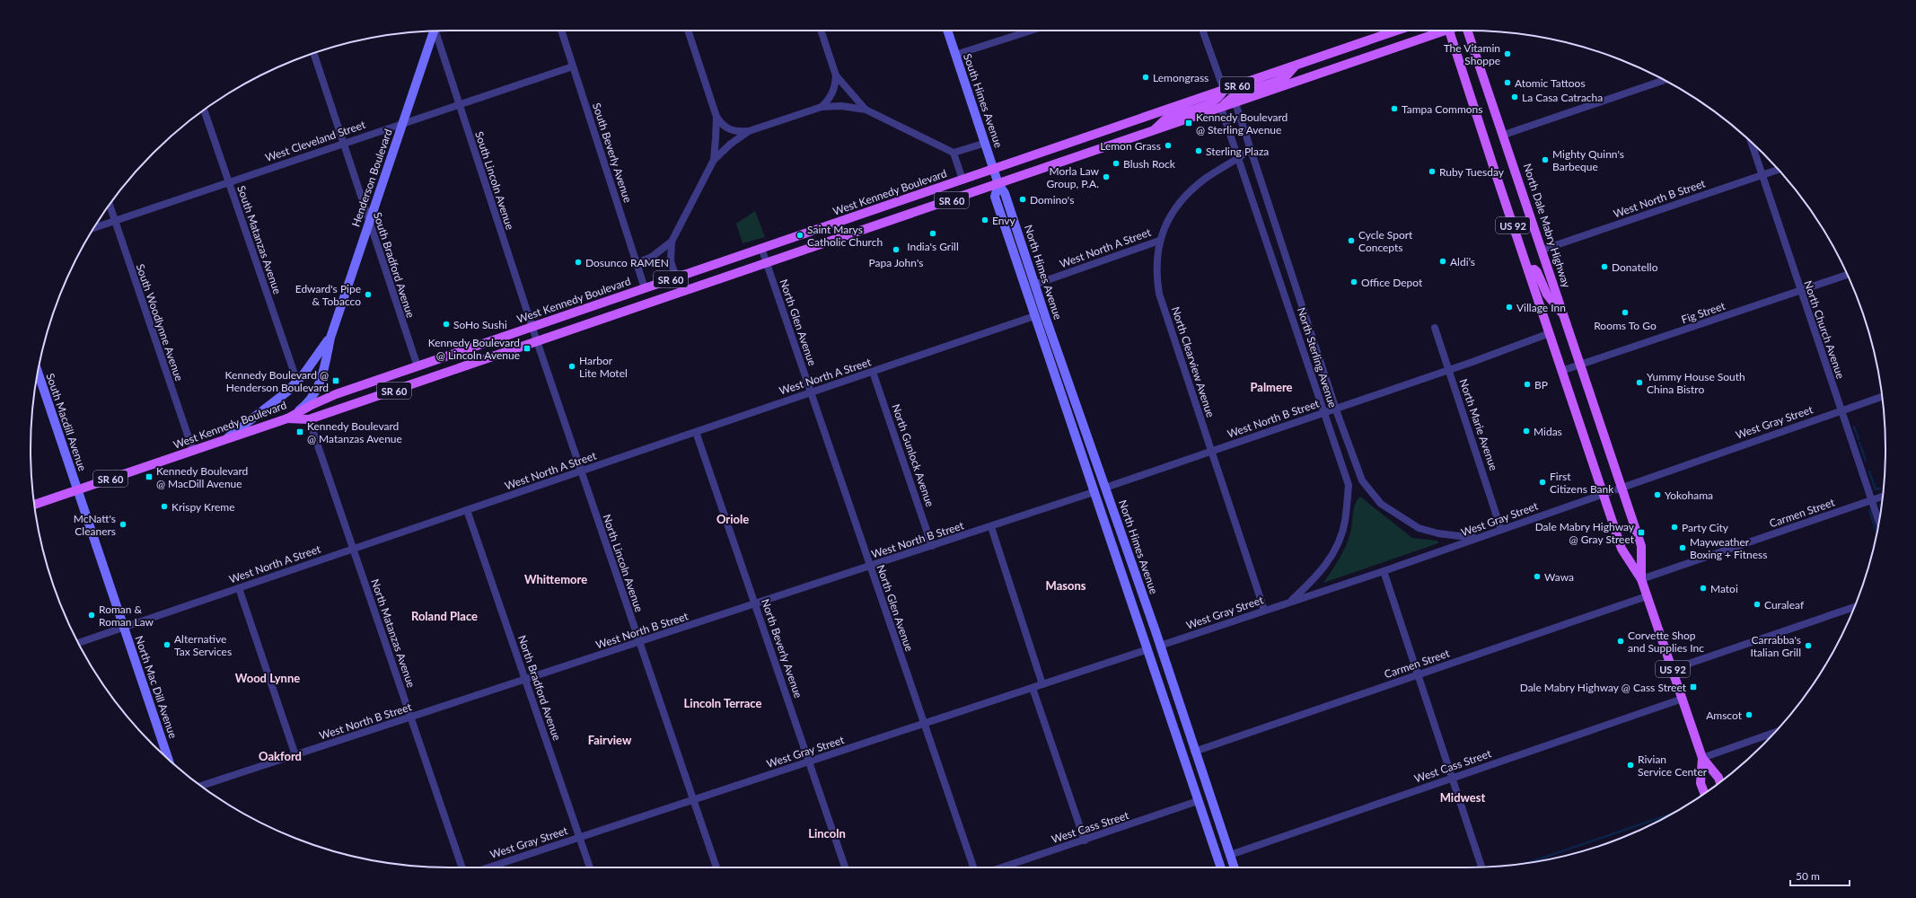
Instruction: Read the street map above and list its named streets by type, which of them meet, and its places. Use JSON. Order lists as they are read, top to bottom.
{
  "streets": {
    "main road": [
      "SR 60",
      "West Kennedy Boulevard",
      "US 92",
      "North Dale Mabry Highway"
    ],
    "street": [
      "South Himes Avenue",
      "West Cleveland Street",
      "South Beverly Avenue",
      "Henderson Boulevard",
      "South Lincoln Avenue",
      "West North B Street",
      "South Matanzas Avenue",
      "West North A Street",
      "South Bradford Avenue",
      "North Himes Avenue",
      "Fig Street",
      "South Woodlynne Avenue",
      "North Glen Avenue",
      "North Church Avenue",
      "North Sterling Avenue",
      "North Clearview Avenue",
      "South Macdill Avenue",
      "West Gray Street",
      "North Marie Avenue",
      "North Gunlock Avenue",
      "Carmen Street",
      "North Lincoln Avenue",
      "North Matanzas Avenue",
      "North Beverly Avenue",
      "North Mac Dill Avenue",
      "North Bradford Avenue",
      "West Cass Street"
    ]
  },
  "crossings": [
    ["SR 60", "South Himes Avenue"],
    ["SR 60", "Henderson Boulevard"],
    ["SR 60", "South Lincoln Avenue"],
    ["SR 60", "West Kennedy Boulevard"],
    ["SR 60", "North Himes Avenue"],
    ["SR 60", "North Glen Avenue"],
    ["SR 60", "North Sterling Avenue"],
    ["SR 60", "North Lincoln Avenue"],
    ["SR 60", "North Matanzas Avenue"],
    ["South Himes Avenue", "West Kennedy Boulevard"],
    ["South Himes Avenue", "North Himes Avenue"],
    ["West Cleveland Street", "South Beverly Avenue"],
    ["West Cleveland Street", "Henderson Boulevard"],
    ["West Cleveland Street", "South Lincoln Avenue"],
    ["West Cleveland Street", "South Matanzas Avenue"],
    ["West Cleveland Street", "South Bradford Avenue"],
    ["West Cleveland Street", "South Woodlynne Avenue"],
    ["South Beverly Avenue", "West Kennedy Boulevard"],
    ["Henderson Boulevard", "West Kennedy Boulevard"],
    ["Henderson Boulevard", "South Matanzas Avenue"],
    ["Henderson Boulevard", "South Bradford Avenue"],
    ["South Lincoln Avenue", "West Kennedy Boulevard"],
    ["South Lincoln Avenue", "North Lincoln Avenue"],
    ["West Kennedy Boulevard", "South Bradford Avenue"],
    ["West Kennedy Boulevard", "South Woodlynne Avenue"],
    ["West Kennedy Boulevard", "North Glen Avenue"],
    ["West Kennedy Boulevard", "South Macdill Avenue"],
    ["West Kennedy Boulevard", "North Mac Dill Avenue"],
    ["West North B Street", "North Dale Mabry Highway"],
    ["West North B Street", "North Himes Avenue"],
    ["West North B Street", "North Glen Avenue"],
    ["West North B Street", "North Church Avenue"],
    ["West North B Street", "North Sterling Avenue"],
    ["West North B Street", "North Clearview Avenue"],
    ["West North B Street", "North Marie Avenue"],
    ["West North B Street", "North Gunlock Avenue"],
    ["West North B Street", "North Lincoln Avenue"],
    ["West North B Street", "North Matanzas Avenue"],
    ["West North B Street", "North Beverly Avenue"],
    ["West North B Street", "North Bradford Avenue"],
    ["North Dale Mabry Highway", "Fig Street"],
    ["North Dale Mabry Highway", "West Gray Street"],
    ["North Dale Mabry Highway", "Carmen Street"],
    ["North Dale Mabry Highway", "West Cass Street"],
    ["West North A Street", "North Himes Avenue"],
    ["West North A Street", "North Glen Avenue"],
    ["West North A Street", "North Sterling Avenue"],
    ["West North A Street", "North Clearview Avenue"],
    ["West North A Street", "North Gunlock Avenue"],
    ["West North A Street", "North Lincoln Avenue"],
    ["West North A Street", "North Matanzas Avenue"],
    ["West North A Street", "North Beverly Avenue"],
    ["West North A Street", "North Mac Dill Avenue"],
    ["West North A Street", "North Bradford Avenue"],
    ["North Himes Avenue", "West Gray Street"],
    ["North Himes Avenue", "Carmen Street"],
    ["North Himes Avenue", "West Cass Street"],
    ["Fig Street", "North Church Avenue"],
    ["North Glen Avenue", "West Gray Street"],
    ["North Church Avenue", "West Gray Street"],
    ["North Church Avenue", "Carmen Street"],
    ["North Sterling Avenue", "West Gray Street"],
    ["North Clearview Avenue", "West Gray Street"],
    ["South Macdill Avenue", "North Mac Dill Avenue"],
    ["West Gray Street", "North Marie Avenue"],
    ["West Gray Street", "North Lincoln Avenue"],
    ["West Gray Street", "North Beverly Avenue"],
    ["West Gray Street", "North Bradford Avenue"]
  ],
  "districts": [
    "Palmere",
    "Oriole",
    "Whittemore",
    "Masons",
    "Roland Place",
    "Wood Lynne",
    "Lincoln Terrace",
    "Fairview",
    "Oakford",
    "Midwest",
    "Lincoln"
  ],
  "places": {
    "other": [
      "The Vitamin Shoppe",
      "Lemongrass",
      "Atomic Tattoos",
      "La Casa Catracha",
      "Tampa Commons",
      "Lemon Grass",
      "Sterling Plaza",
      "Mighty Quinn's Barbeque",
      "Blush Rock",
      "Ruby Tuesday",
      "Morla Law Group, P.A.",
      "Domino's",
      "Envy",
      "India's Grill",
      "Saint Marys Catholic Church",
      "Cycle Sport Concepts",
      "Papa John's",
      "Aldi’s",
      "Dosunco RAMEN",
      "Donatello",
      "Office Depot",
      "Edward's Pipe & Tobacco",
      "Village Inn",
      "Rooms To Go",
      "SoHo Sushi",
      "Harbor Lite Motel",
      "Yummy House South China Bistro",
      "BP",
      "Midas",
      "First Citizens Bank",
      "Yokohama",
      "Krispy Kreme",
      "McNatt's Cleaners",
      "Party City",
      "Mayweather Boxing + Fitness",
      "Wawa",
      "Matoi",
      "Curaleaf",
      "Roman & Roman Law",
      "Corvette Shop and Supplies Inc",
      "Alternative Tax Services",
      "Carrabba's Italian Grill",
      "Amscot",
      "Rivian Service Center"
    ],
    "transit": [
      "Kennedy Boulevard @ Sterling Avenue",
      "Kennedy Boulevard @ Lincoln Avenue",
      "Kennedy Boulevard @ Henderson Boulevard",
      "Kennedy Boulevard @ Matanzas Avenue",
      "Kennedy Boulevard @ MacDill Avenue",
      "Dale Mabry Highway @ Gray Street",
      "Dale Mabry Highway @ Cass Street"
    ]
  },
  "scale_bar": "50 m"
}
